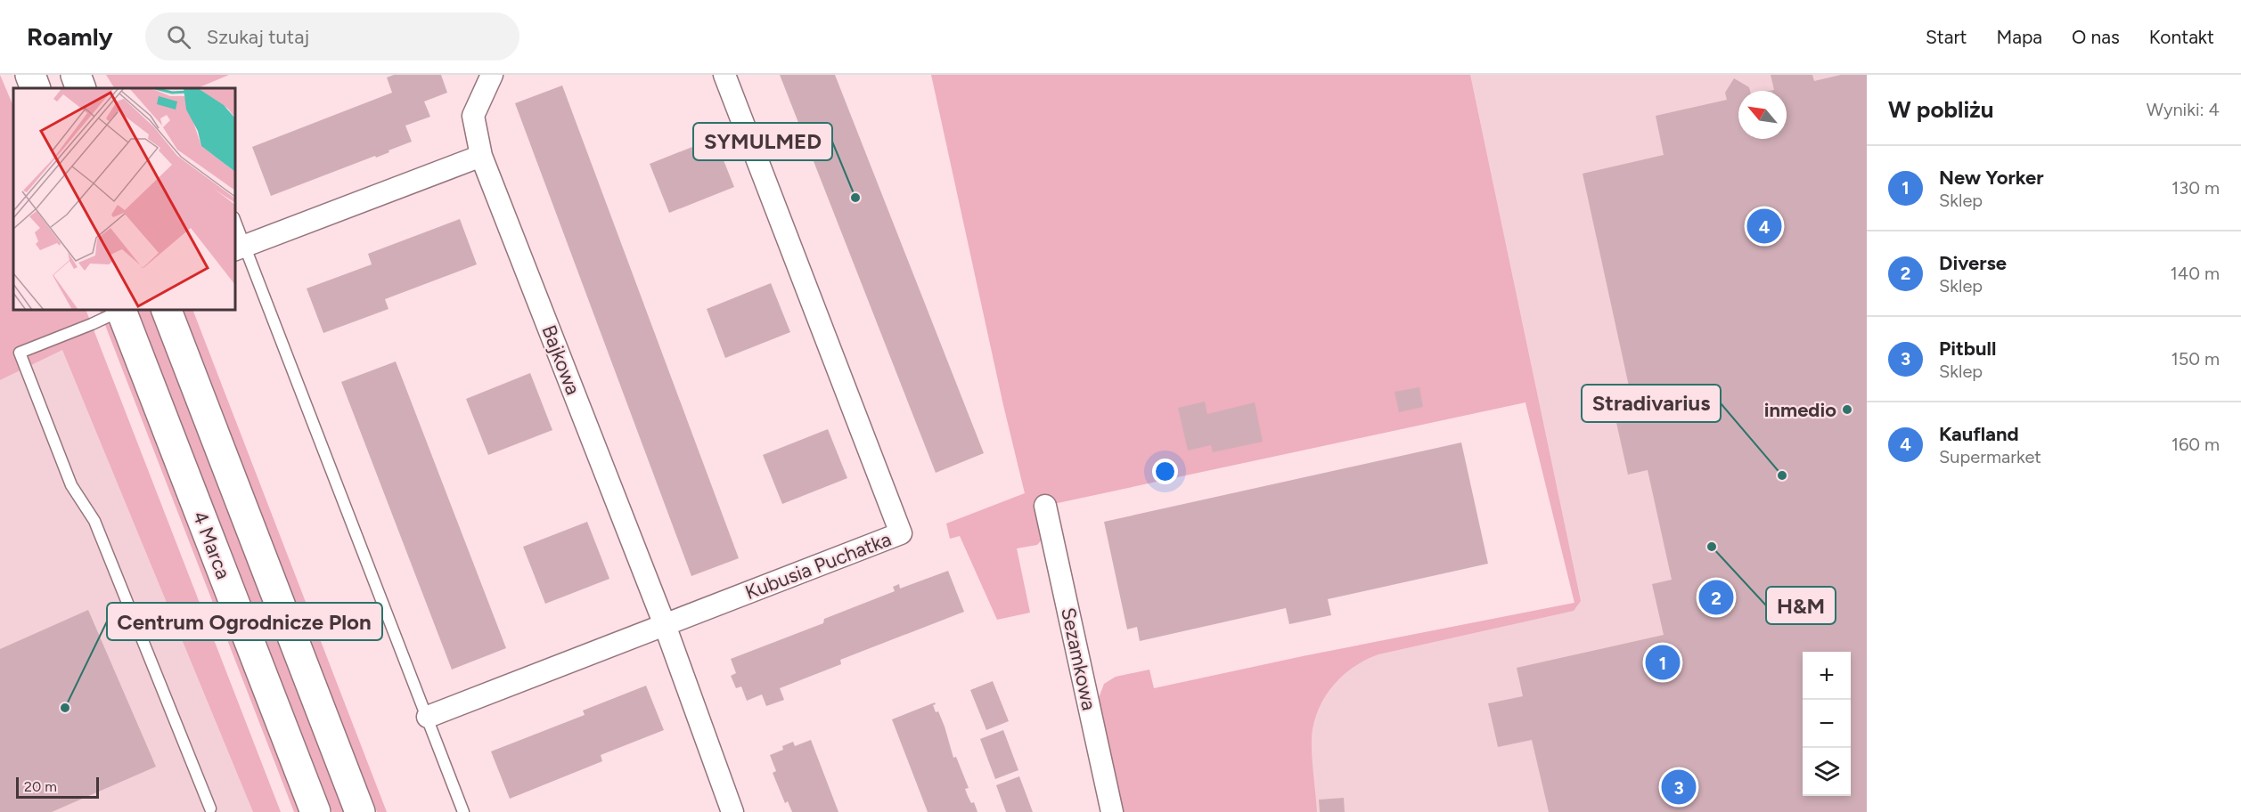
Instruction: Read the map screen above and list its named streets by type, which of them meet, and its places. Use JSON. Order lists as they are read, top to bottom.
{
  "streets": {
    "main road": ["4 Marca"],
    "street": ["Bajkowa", "Kubusia Puchatka", "Sezamkowa"]
  },
  "crossings": [
    ["Bajkowa", "Kubusia Puchatka"]
  ],
  "places": [
    "SYMULMED",
    "inmedio",
    "Stradivarius",
    "H&M",
    "Centrum Ogrodnicze Plon"
  ],
  "scale_bar": "20 m",
  "north": "top left",
  "page": {
    "header": "Roamly",
    "search": "Szukaj tutaj",
    "nav": [
      "Start",
      "Mapa",
      "O nas",
      "Kontakt"
    ],
    "heading": ["W pobliżu", "Wyniki: 4"],
    "list": [
      {
        "mark": "1",
        "name": "New Yorker",
        "note": "Sklep",
        "value": "130 m"
      },
      {
        "mark": "2",
        "name": "Diverse",
        "note": "Sklep",
        "value": "140 m"
      },
      {
        "mark": "3",
        "name": "Pitbull",
        "note": "Sklep",
        "value": "150 m"
      },
      {
        "mark": "4",
        "name": "Kaufland",
        "note": "Supermarket",
        "value": "160 m"
      }
    ],
    "pins": [
      "4",
      "2",
      "1",
      "3"
    ],
    "map_buttons": ["+", "−"],
    "scale": "20 m"
  }
}
